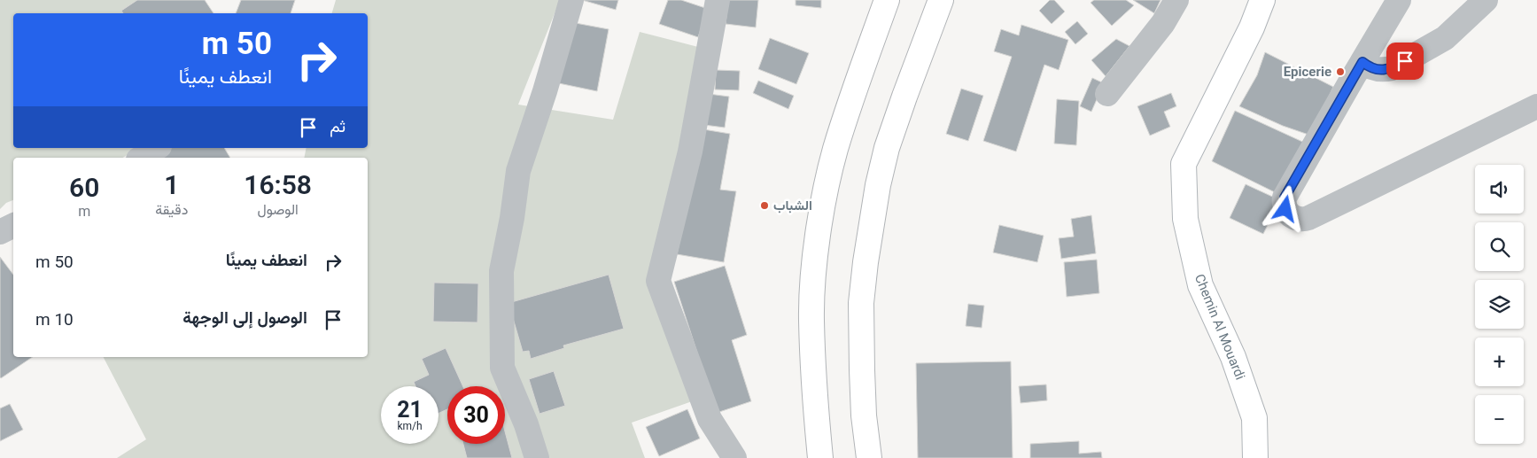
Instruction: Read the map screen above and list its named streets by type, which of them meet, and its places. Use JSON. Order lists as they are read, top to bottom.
{
  "streets": {
    "main road": ["Chemin Al Mouardi"]
  },
  "places": ["Epicerie", "الشباب"],
  "page": {
    "turn": ["50 m", "انعطف يمينًا"],
    "then": "ثم",
    "eta": [
      "16:58",
      "الوصول",
      "1",
      "دقيقة",
      "60",
      "m"
    ],
    "map_buttons": ["+", "−"],
    "list": [
      {
        "name": "انعطف يمينًا",
        "value": "50 m"
      },
      {
        "name": "الوصول إلى الوجهة",
        "value": "10 m"
      }
    ],
    "speed": "21 km/h",
    "limit": "30"
  }
}
